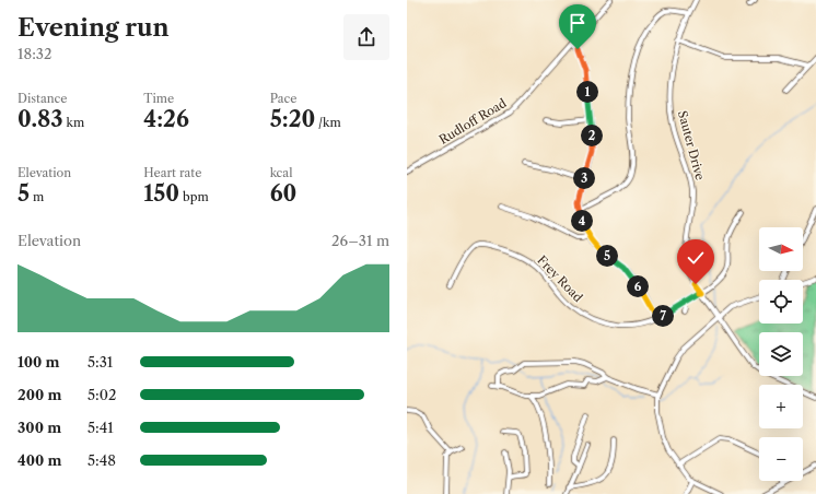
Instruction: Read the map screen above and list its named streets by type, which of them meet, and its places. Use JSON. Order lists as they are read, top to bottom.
{
  "streets": {
    "street": ["Rudloff Road", "Sauter Drive", "Frey Road"]
  },
  "crossings": [
    ["Sauter Drive", "Frey Road"]
  ],
  "north": "right",
  "page": {
    "heading": ["Evening run", "18:32"],
    "stats": [
      ["Distance", "0.83 km"],
      ["Time", "4:26"],
      ["Pace", "5:20 /km"],
      ["Elevation", "5 m"],
      ["Heart rate", "150 bpm"],
      ["kcal", "60"]
    ],
    "pins": [
      "1",
      "2",
      "3",
      "4",
      "5",
      "6",
      "7"
    ],
    "chart": ["Elevation", "26–31 m"],
    "map_buttons": ["+", "−"],
    "list": [
      {
        "name": "100 m",
        "note": "5:31"
      },
      {
        "name": "200 m",
        "note": "5:02"
      },
      {
        "name": "300 m",
        "note": "5:41"
      },
      {
        "name": "400 m",
        "note": "5:48"
      }
    ]
  }
}
